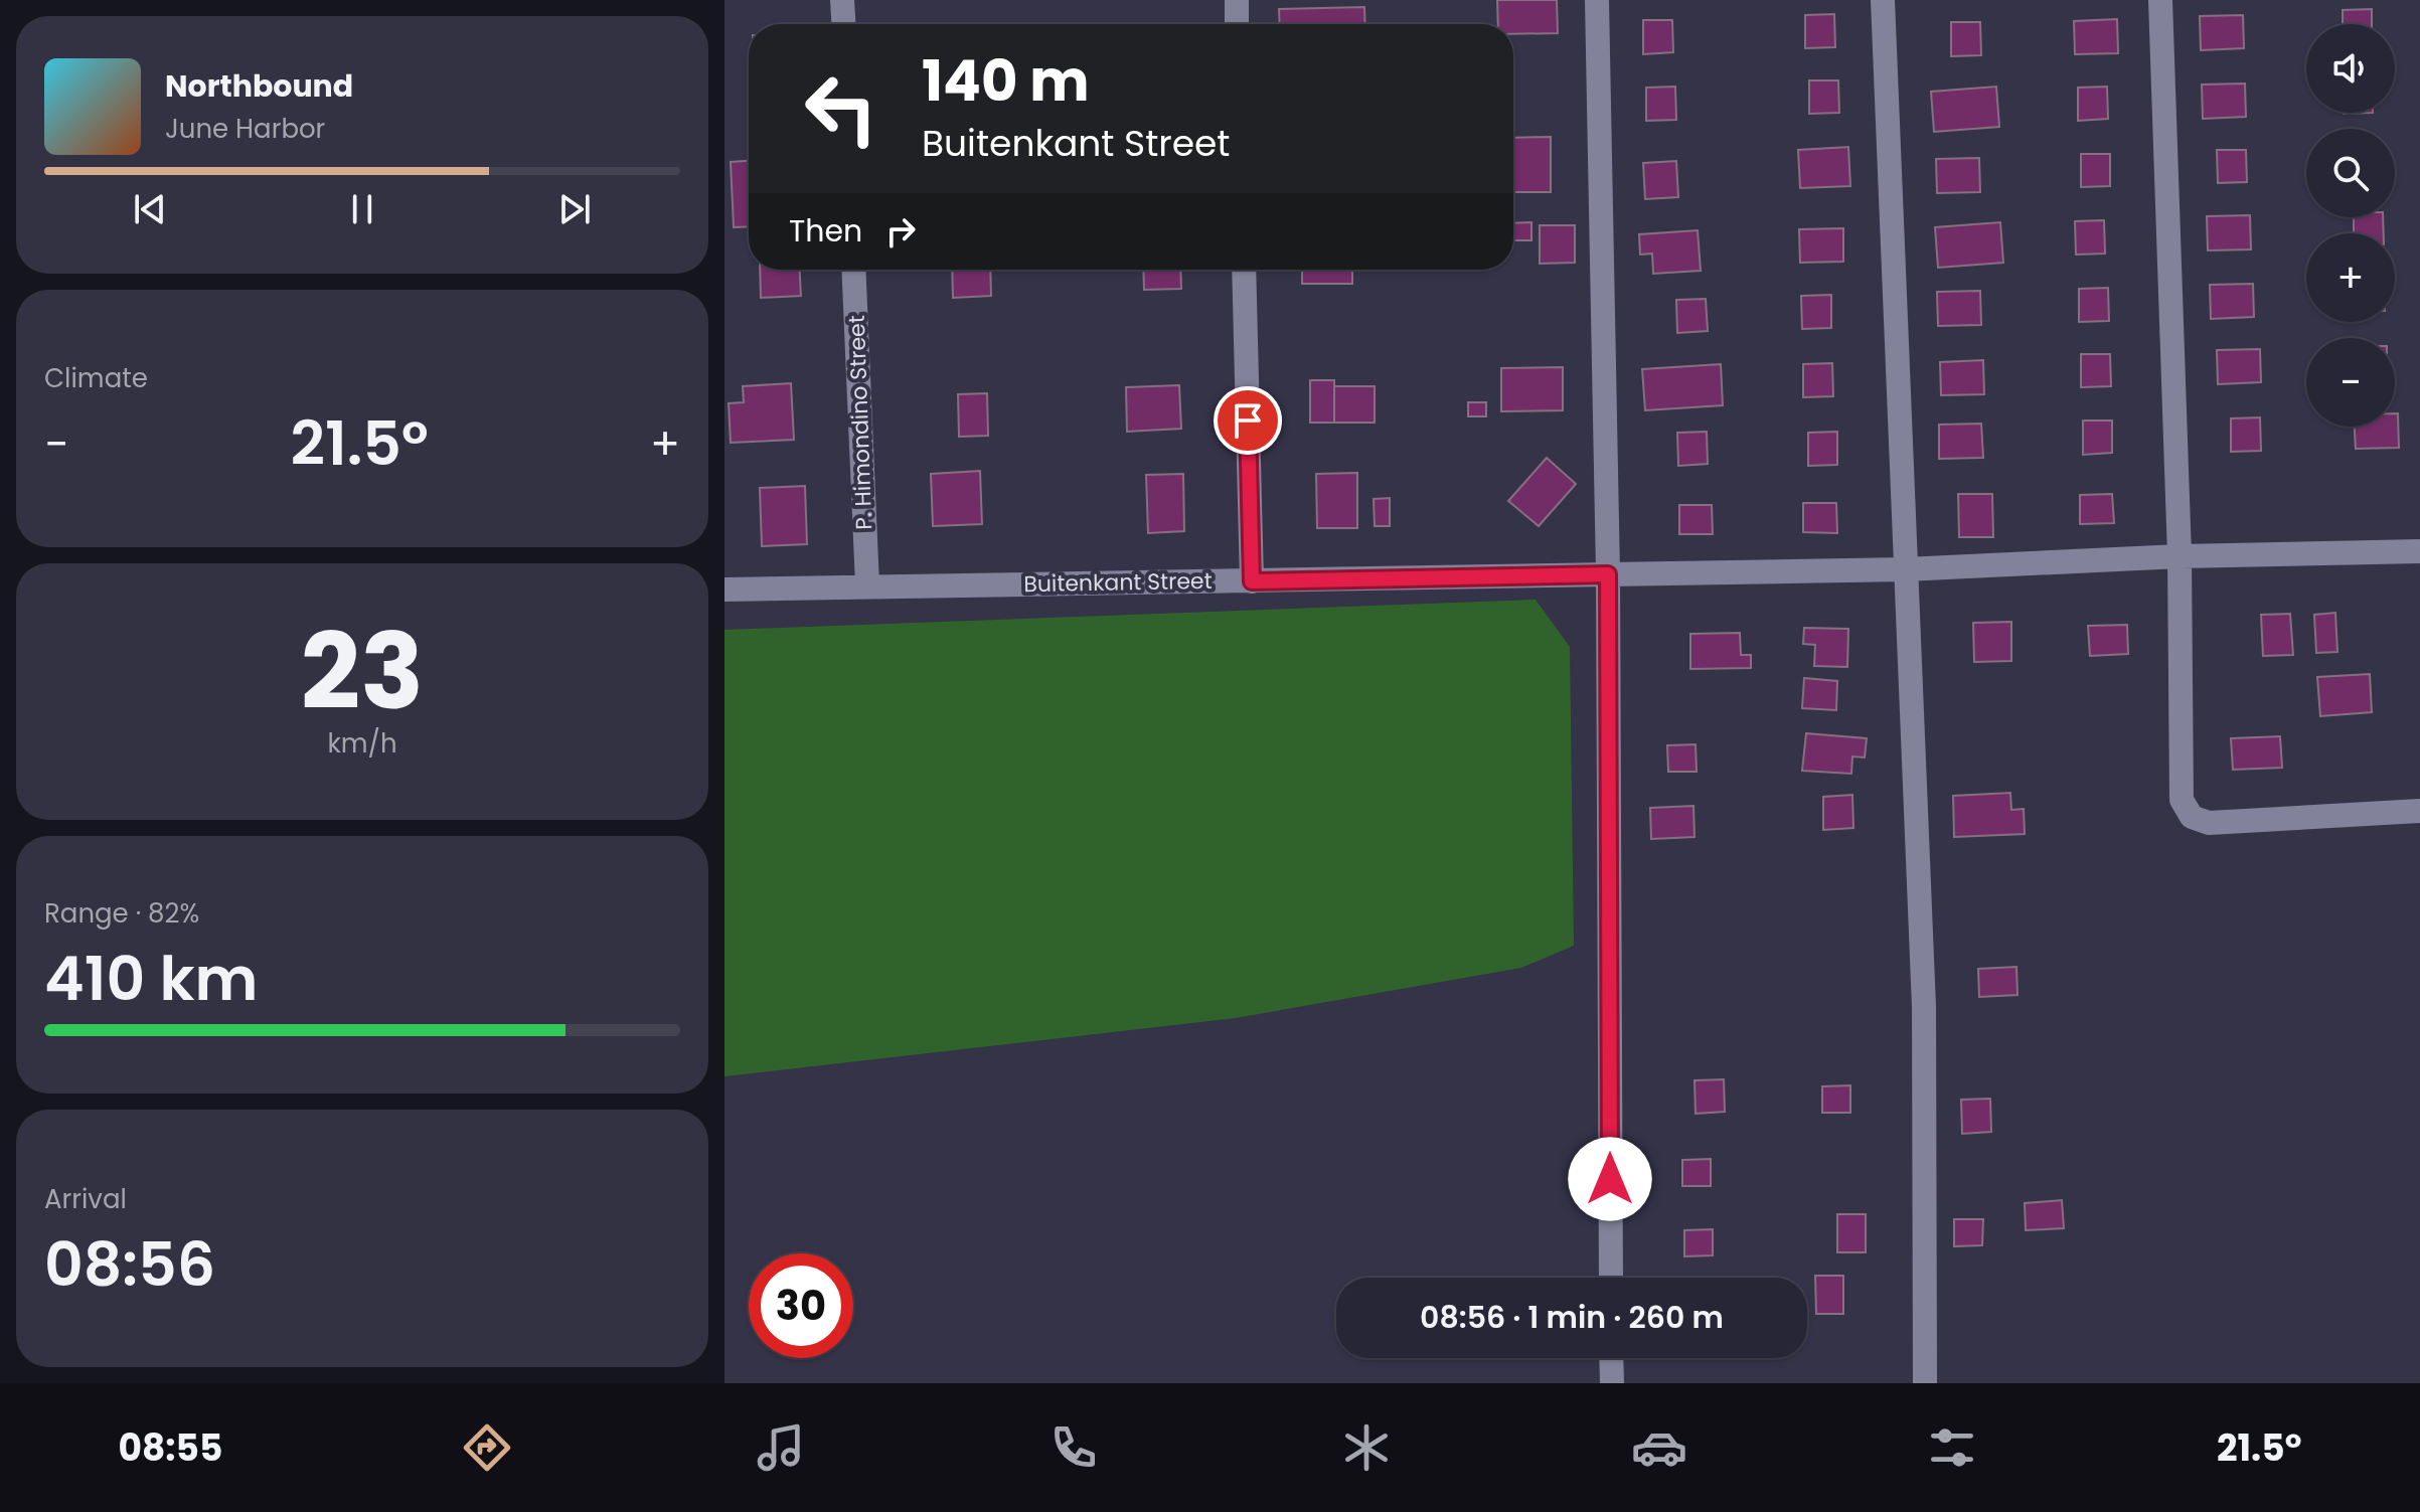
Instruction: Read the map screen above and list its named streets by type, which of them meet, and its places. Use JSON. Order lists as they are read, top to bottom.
{
  "streets": {
    "street": ["P. Himondino Street", "Buitenkant Street"]
  },
  "crossings": [
    ["P. Himondino Street", "Buitenkant Street"]
  ],
  "page": {
    "map_buttons": ["+", "−"],
    "turn": ["140 m", "Buitenkant Street"],
    "song": ["Northbound", "June Harbor"],
    "then": "Then",
    "tile": [
      "Climate",
      ["23", "km/h"],
      ["Range · 82%", "410 km"],
      ["Arrival", "08:56"]
    ],
    "heat": ["−", "21.5°", "+"],
    "limit": "30",
    "trip": "08:56 · 1 min · 260 m",
    "tabs": ["08:55", "21.5°"]
  }
}
